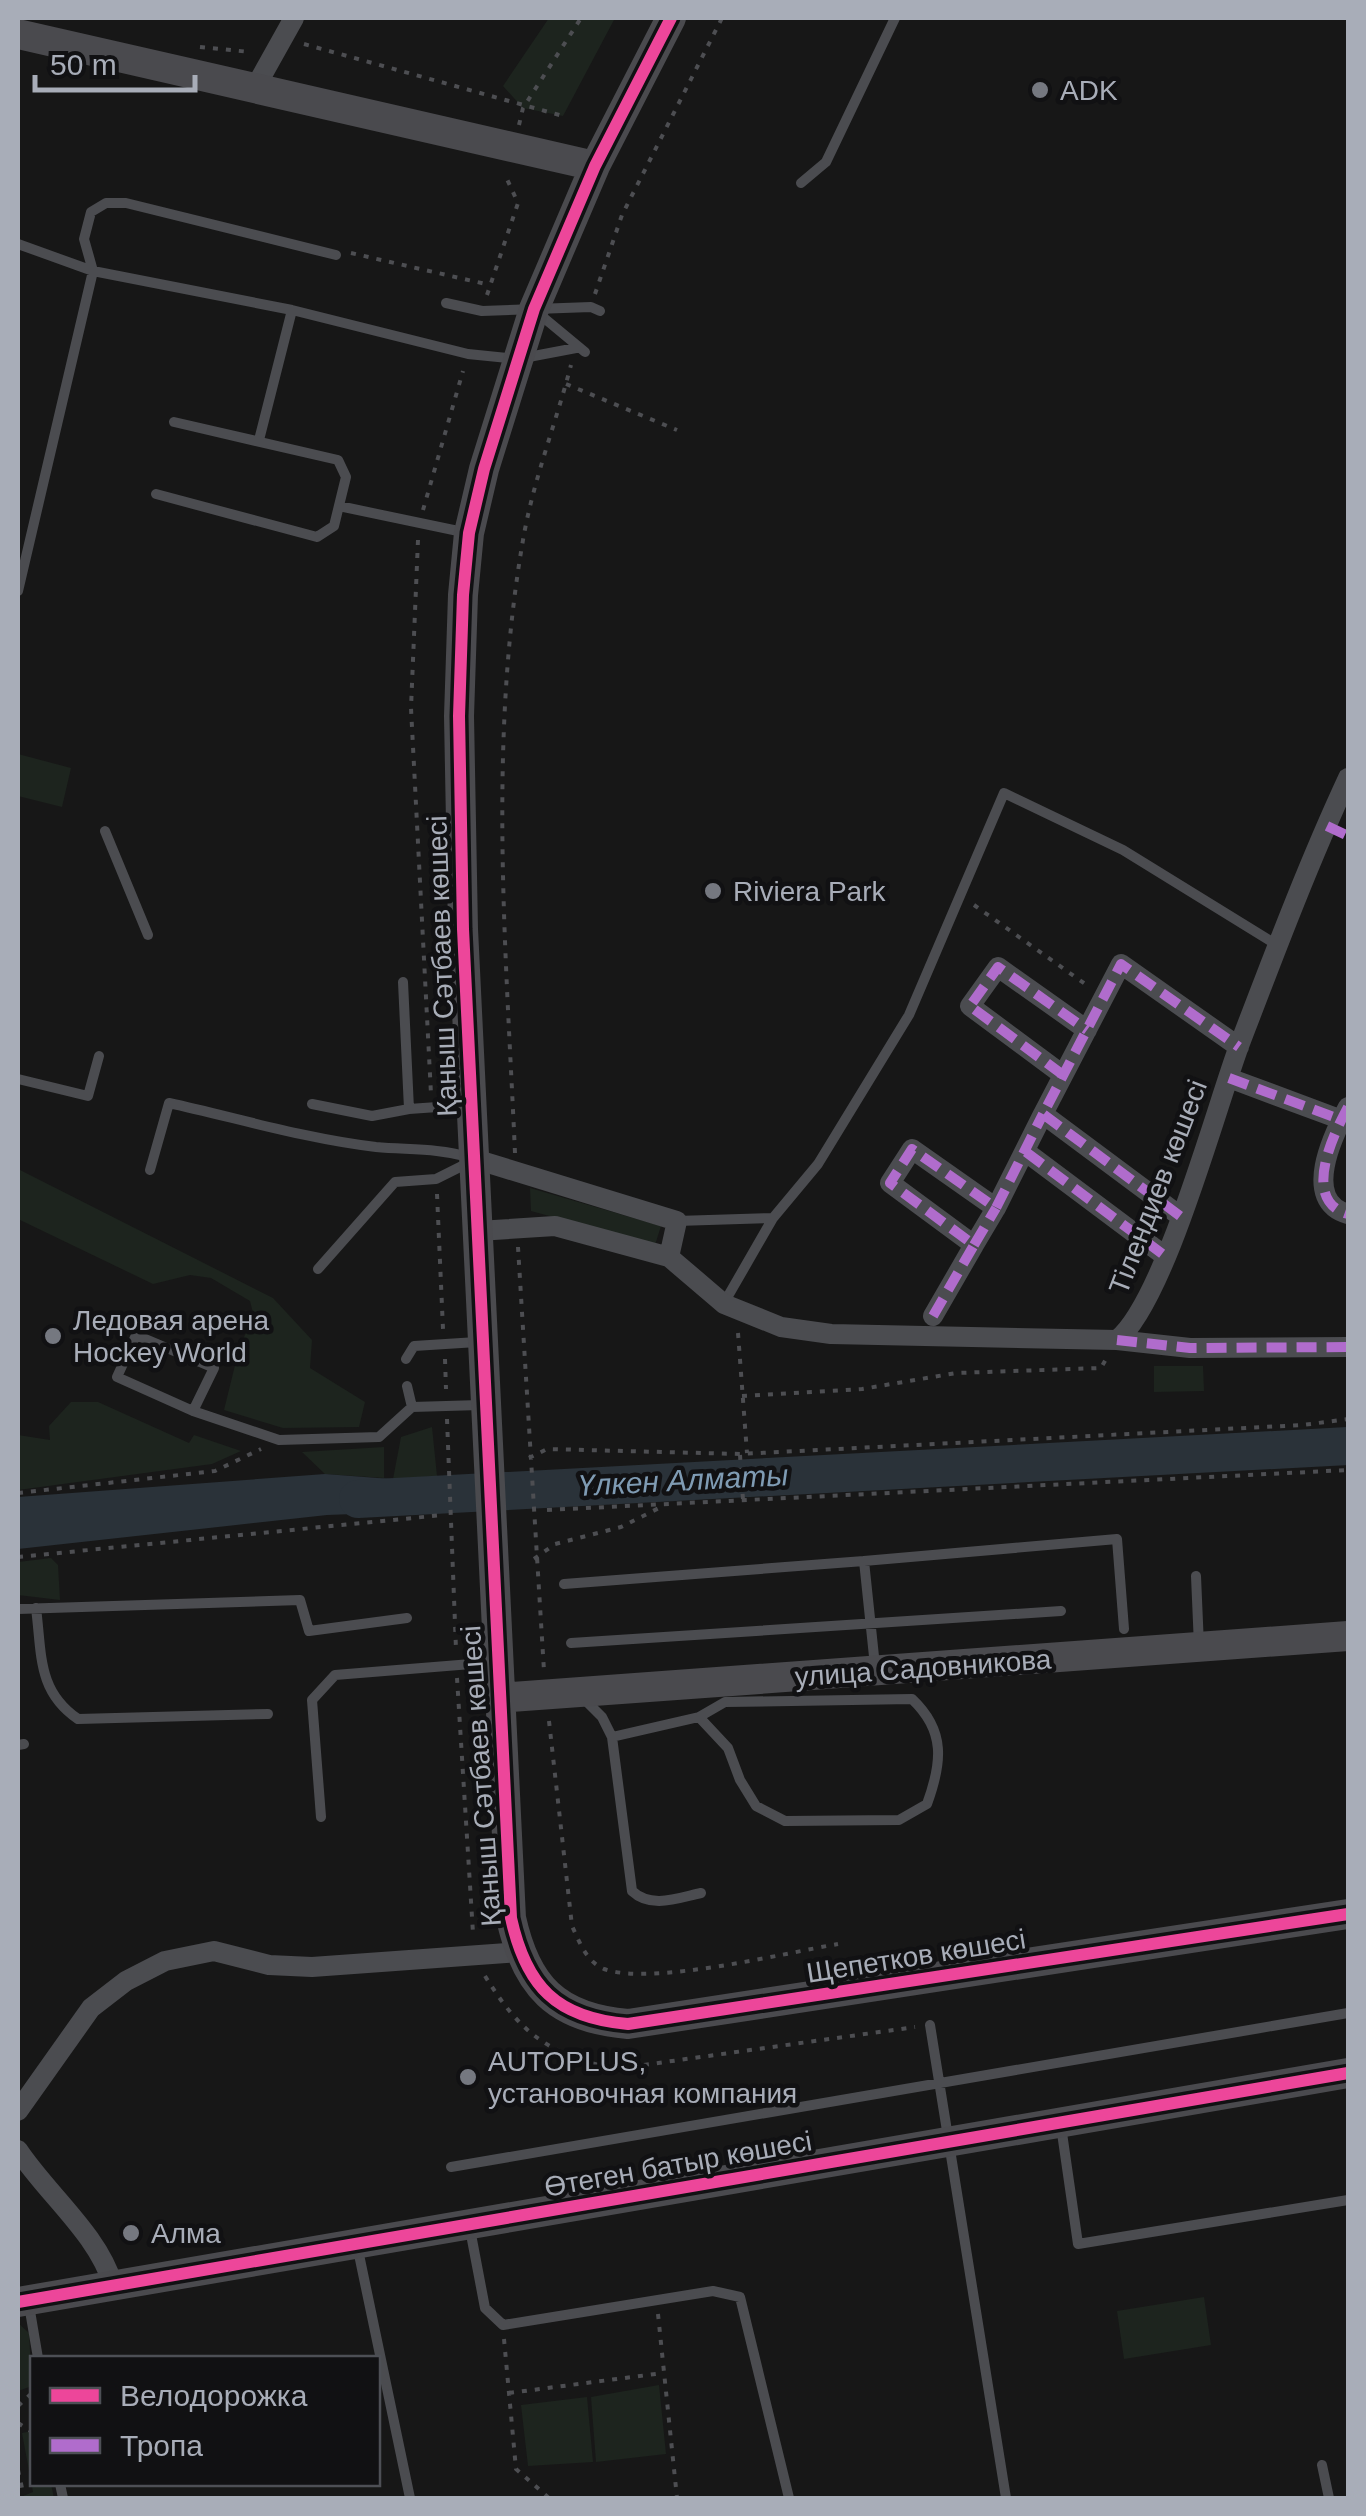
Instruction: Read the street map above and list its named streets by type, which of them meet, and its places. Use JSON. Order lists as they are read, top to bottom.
{
  "streets": {
    "main road": [
      "Қаныш Сәтбаев көшесі",
      "улица Садовникова",
      "Щепетков көшесі",
      "Өтеген батыр көшесі"
    ],
    "street": ["Тілендиев көшесі"]
  },
  "crossings": [
    ["Қаныш Сәтбаев көшесі", "улица Садовникова"],
    ["Қаныш Сәтбаев көшесі", "Щепетков көшесі"]
  ],
  "water": ["Үлкен Алматы"],
  "places": [
    "ADK",
    "Riviera Park",
    "Ледовая арена Hockey World",
    "AUTOPLUS, установочная компания",
    "Алма"
  ],
  "legend": ["Велодорожка", "Тропа"],
  "scale_bar": "50 m"
}
